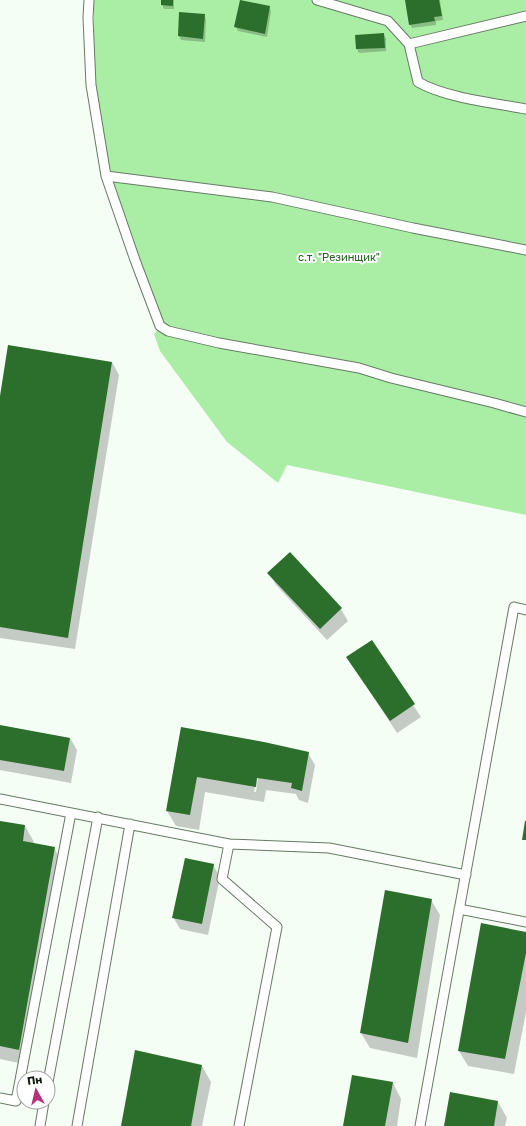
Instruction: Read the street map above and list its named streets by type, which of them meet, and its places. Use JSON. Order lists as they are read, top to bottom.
{
  "parks": ["с.т. \"Резинщик\""],
  "north": "top"
}
